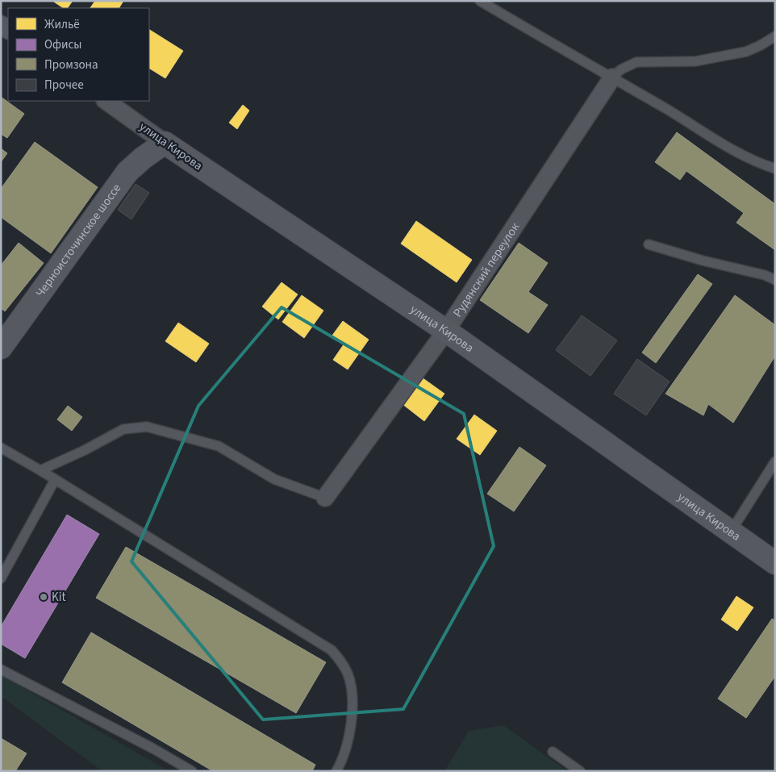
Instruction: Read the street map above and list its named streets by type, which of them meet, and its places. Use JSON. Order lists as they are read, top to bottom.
{
  "streets": {
    "main road": ["улица Кирова", "Черноисточинское шоссе"],
    "street": ["Рудянский переулок"]
  },
  "crossings": [
    ["улица Кирова", "Черноисточинское шоссе"],
    ["улица Кирова", "Рудянский переулок"]
  ],
  "places": ["Kit"],
  "legend": [
    "Жильё",
    "Офисы",
    "Промзона",
    "Прочее"
  ]
}
